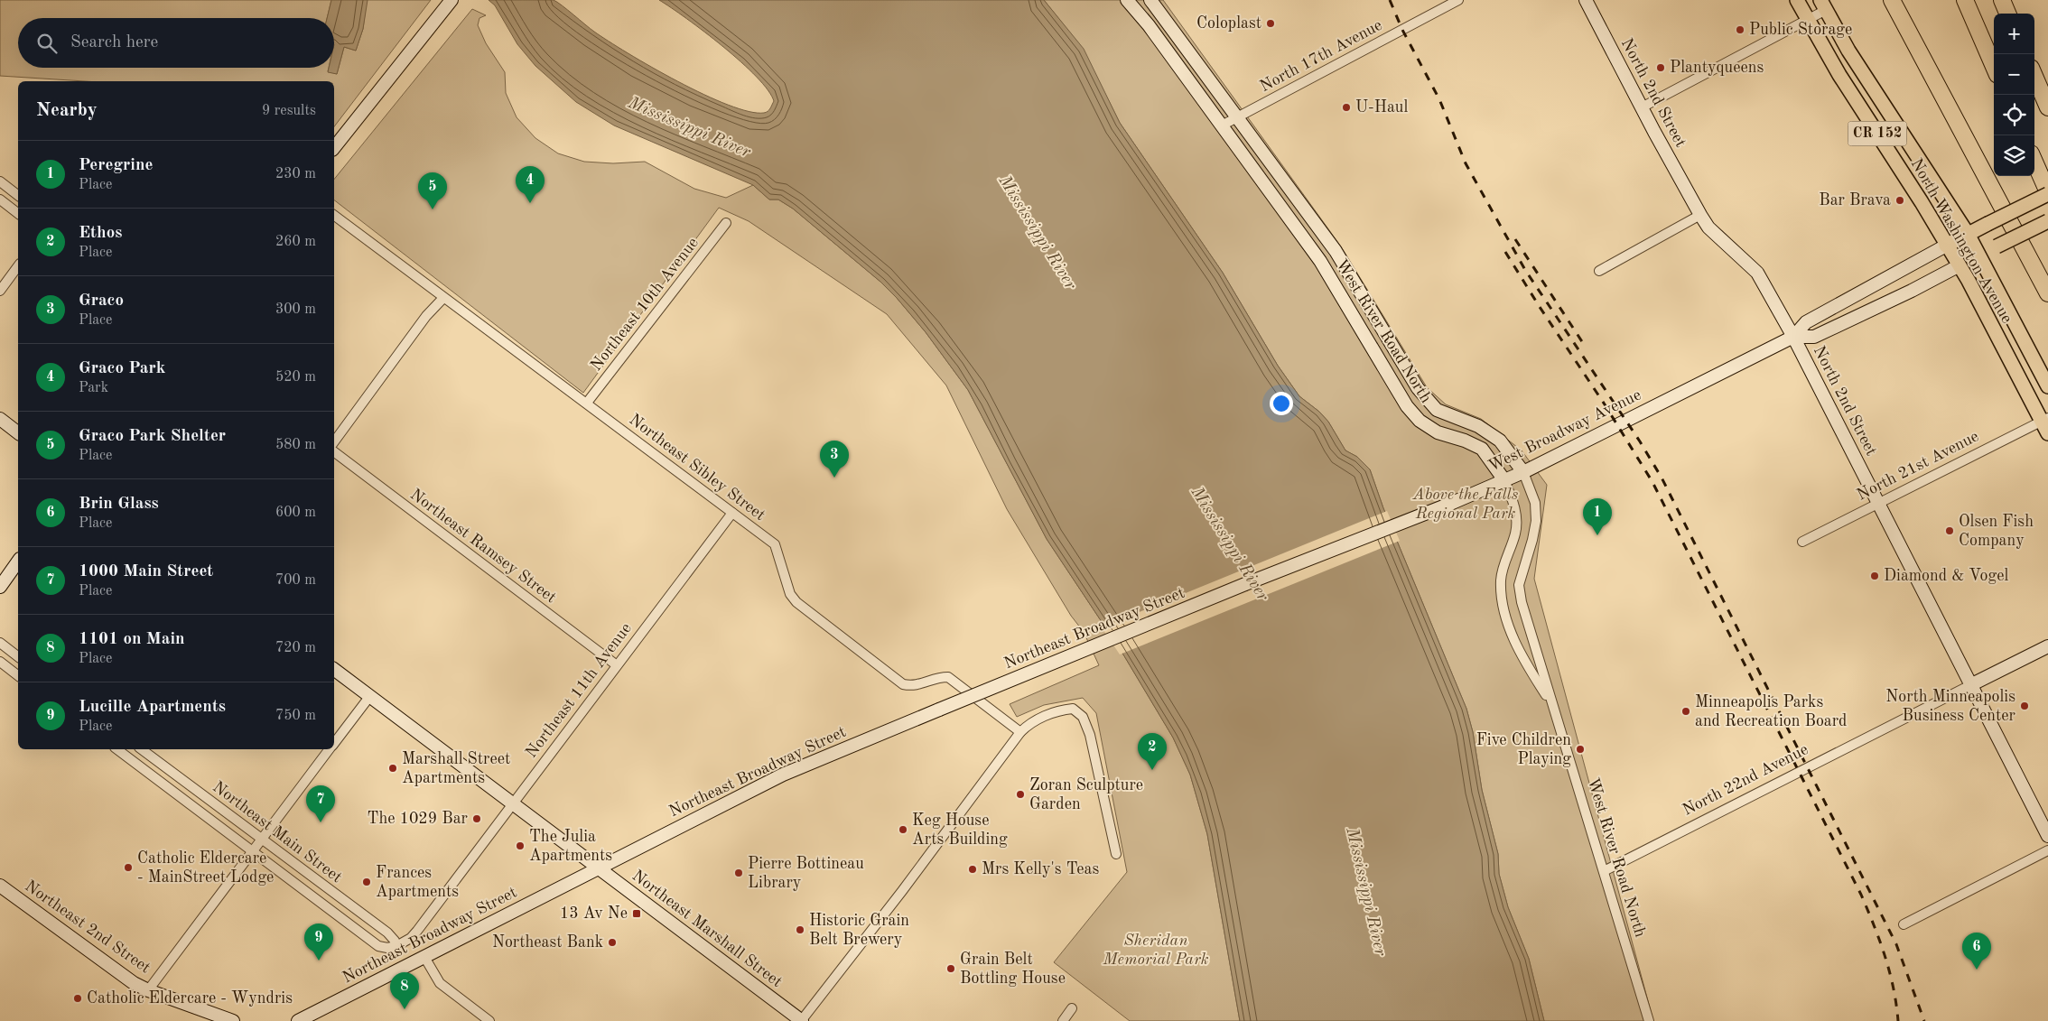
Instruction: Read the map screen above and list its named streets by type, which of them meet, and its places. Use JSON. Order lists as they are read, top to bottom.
{
  "streets": {
    "main road": ["CR 152", "North Washington Avenue", "West Broadway Avenue"],
    "street": [
      "North 17th Avenue",
      "North 2nd Street",
      "Northeast 10th Avenue",
      "West River Road North",
      "North 21st Avenue",
      "Northeast Sibley Street",
      "Northeast Ramsey Street",
      "Northeast Broadway Street",
      "Northeast 11th Avenue",
      "North 22nd Avenue",
      "Northeast Main Street",
      "Northeast 2nd Street",
      "Northeast Marshall Street"
    ]
  },
  "crossings": [
    ["North 17th Avenue", "West River Road North"],
    ["North 2nd Street", "West Broadway Avenue"],
    ["North 2nd Street", "North 21st Avenue"],
    ["North 2nd Street", "North 22nd Avenue"],
    ["North Washington Avenue", "West Broadway Avenue"],
    ["North Washington Avenue", "North 21st Avenue"],
    ["Northeast 10th Avenue", "Northeast Sibley Street"],
    ["West River Road North", "West Broadway Avenue"],
    ["West River Road North", "North 22nd Avenue"],
    ["West Broadway Avenue", "Northeast Broadway Street"],
    ["Northeast Sibley Street", "Northeast 11th Avenue"],
    ["Northeast Ramsey Street", "Northeast 11th Avenue"],
    ["Northeast Broadway Street", "Northeast Marshall Street"],
    ["Northeast 11th Avenue", "Northeast Main Street"],
    ["Northeast 11th Avenue", "Northeast Marshall Street"]
  ],
  "water": ["Mississippi River"],
  "parks": ["Above the Falls Regional Park", "Sheridan Memorial Park"],
  "places": {
    "other": [
      "Coloplast",
      "Public Storage",
      "Plantyqueens",
      "U-Haul",
      "Bar Brava",
      "Olsen Fish Company",
      "Diamond & Vogel",
      "North Minneapolis Business Center",
      "Minneapolis Parks and Recreation Board",
      "Five Children Playing",
      "Marshall Street Apartments",
      "Zoran Sculpture Garden",
      "The 1029 Bar",
      "Keg House Arts Building",
      "The Julia Apartments",
      "Catholic Eldercare - MainStreet Lodge",
      "Mrs Kelly's Teas",
      "Pierre Bottineau Library",
      "Frances Apartments",
      "Historic Grain Belt Brewery",
      "Northeast Bank",
      "Grain Belt Bottling House",
      "Catholic Eldercare - Wyndris"
    ],
    "transit": ["13 Av Ne"]
  },
  "page": {
    "map_buttons": ["+", "−"],
    "search": "Search here",
    "heading": ["Nearby", "9 results"],
    "list": [
      {
        "mark": "1",
        "name": "Peregrine",
        "note": "Place",
        "value": "230 m"
      },
      {
        "mark": "2",
        "name": "Ethos",
        "note": "Place",
        "value": "260 m"
      },
      {
        "mark": "3",
        "name": "Graco",
        "note": "Place",
        "value": "300 m"
      },
      {
        "mark": "4",
        "name": "Graco Park",
        "note": "Park",
        "value": "520 m"
      },
      {
        "mark": "5",
        "name": "Graco Park Shelter",
        "note": "Place",
        "value": "580 m"
      },
      {
        "mark": "6",
        "name": "Brin Glass",
        "note": "Place",
        "value": "600 m"
      },
      {
        "mark": "7",
        "name": "1000 Main Street",
        "note": "Place",
        "value": "700 m"
      },
      {
        "mark": "8",
        "name": "1101 on Main",
        "note": "Place",
        "value": "720 m"
      },
      {
        "mark": "9",
        "name": "Lucille Apartments",
        "note": "Place",
        "value": "750 m"
      }
    ],
    "pins": [
      "4",
      "5",
      "3",
      "1",
      "2",
      "7",
      "9",
      "6",
      "8"
    ]
  }
}
